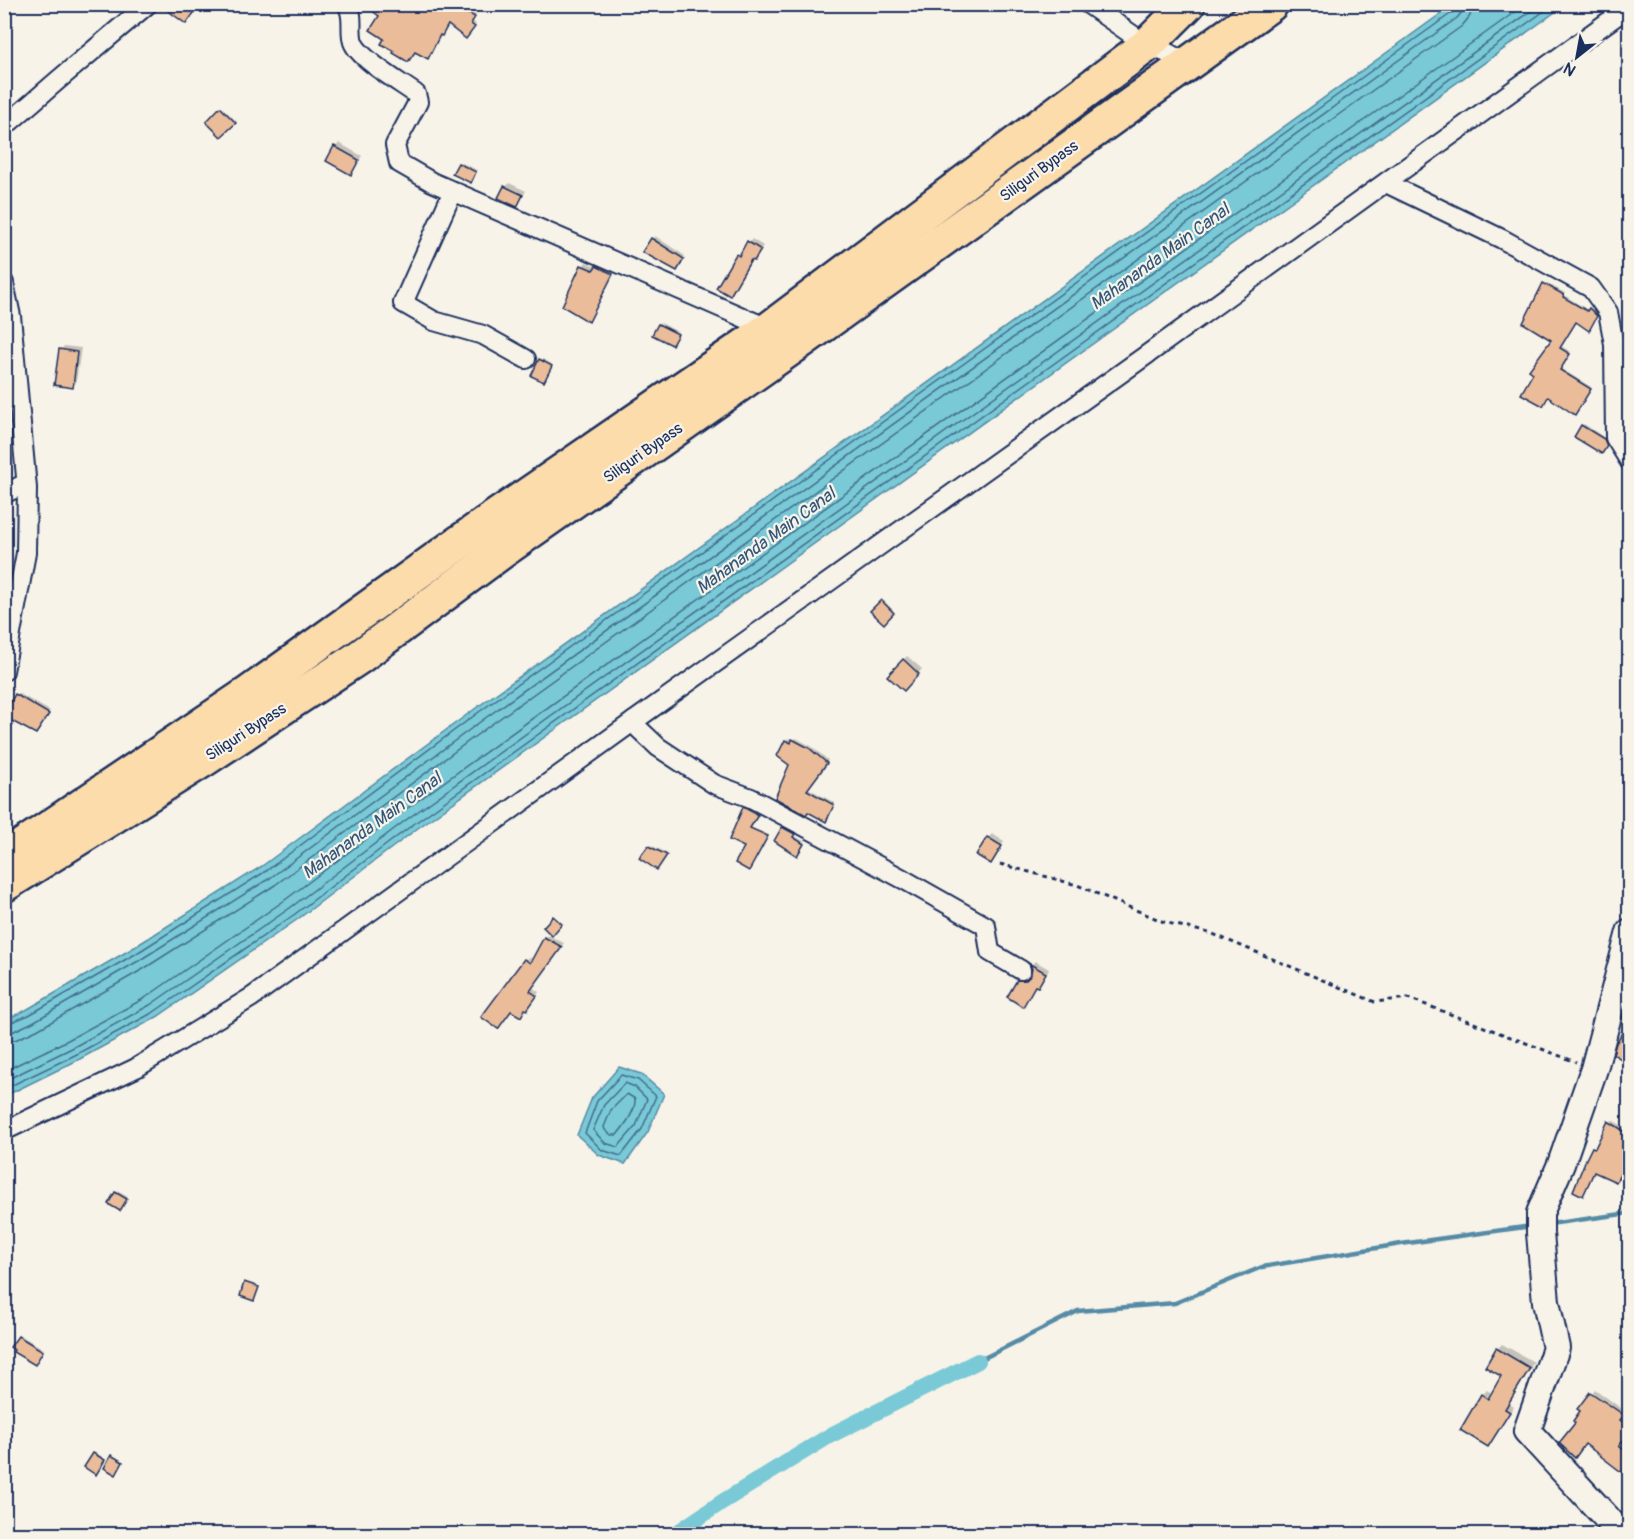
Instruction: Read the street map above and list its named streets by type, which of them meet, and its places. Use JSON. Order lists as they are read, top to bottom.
{
  "streets": {
    "highway": ["Siliguri Bypass"]
  },
  "water": ["Mahananda Main Canal"],
  "north": "bottom left"
}
